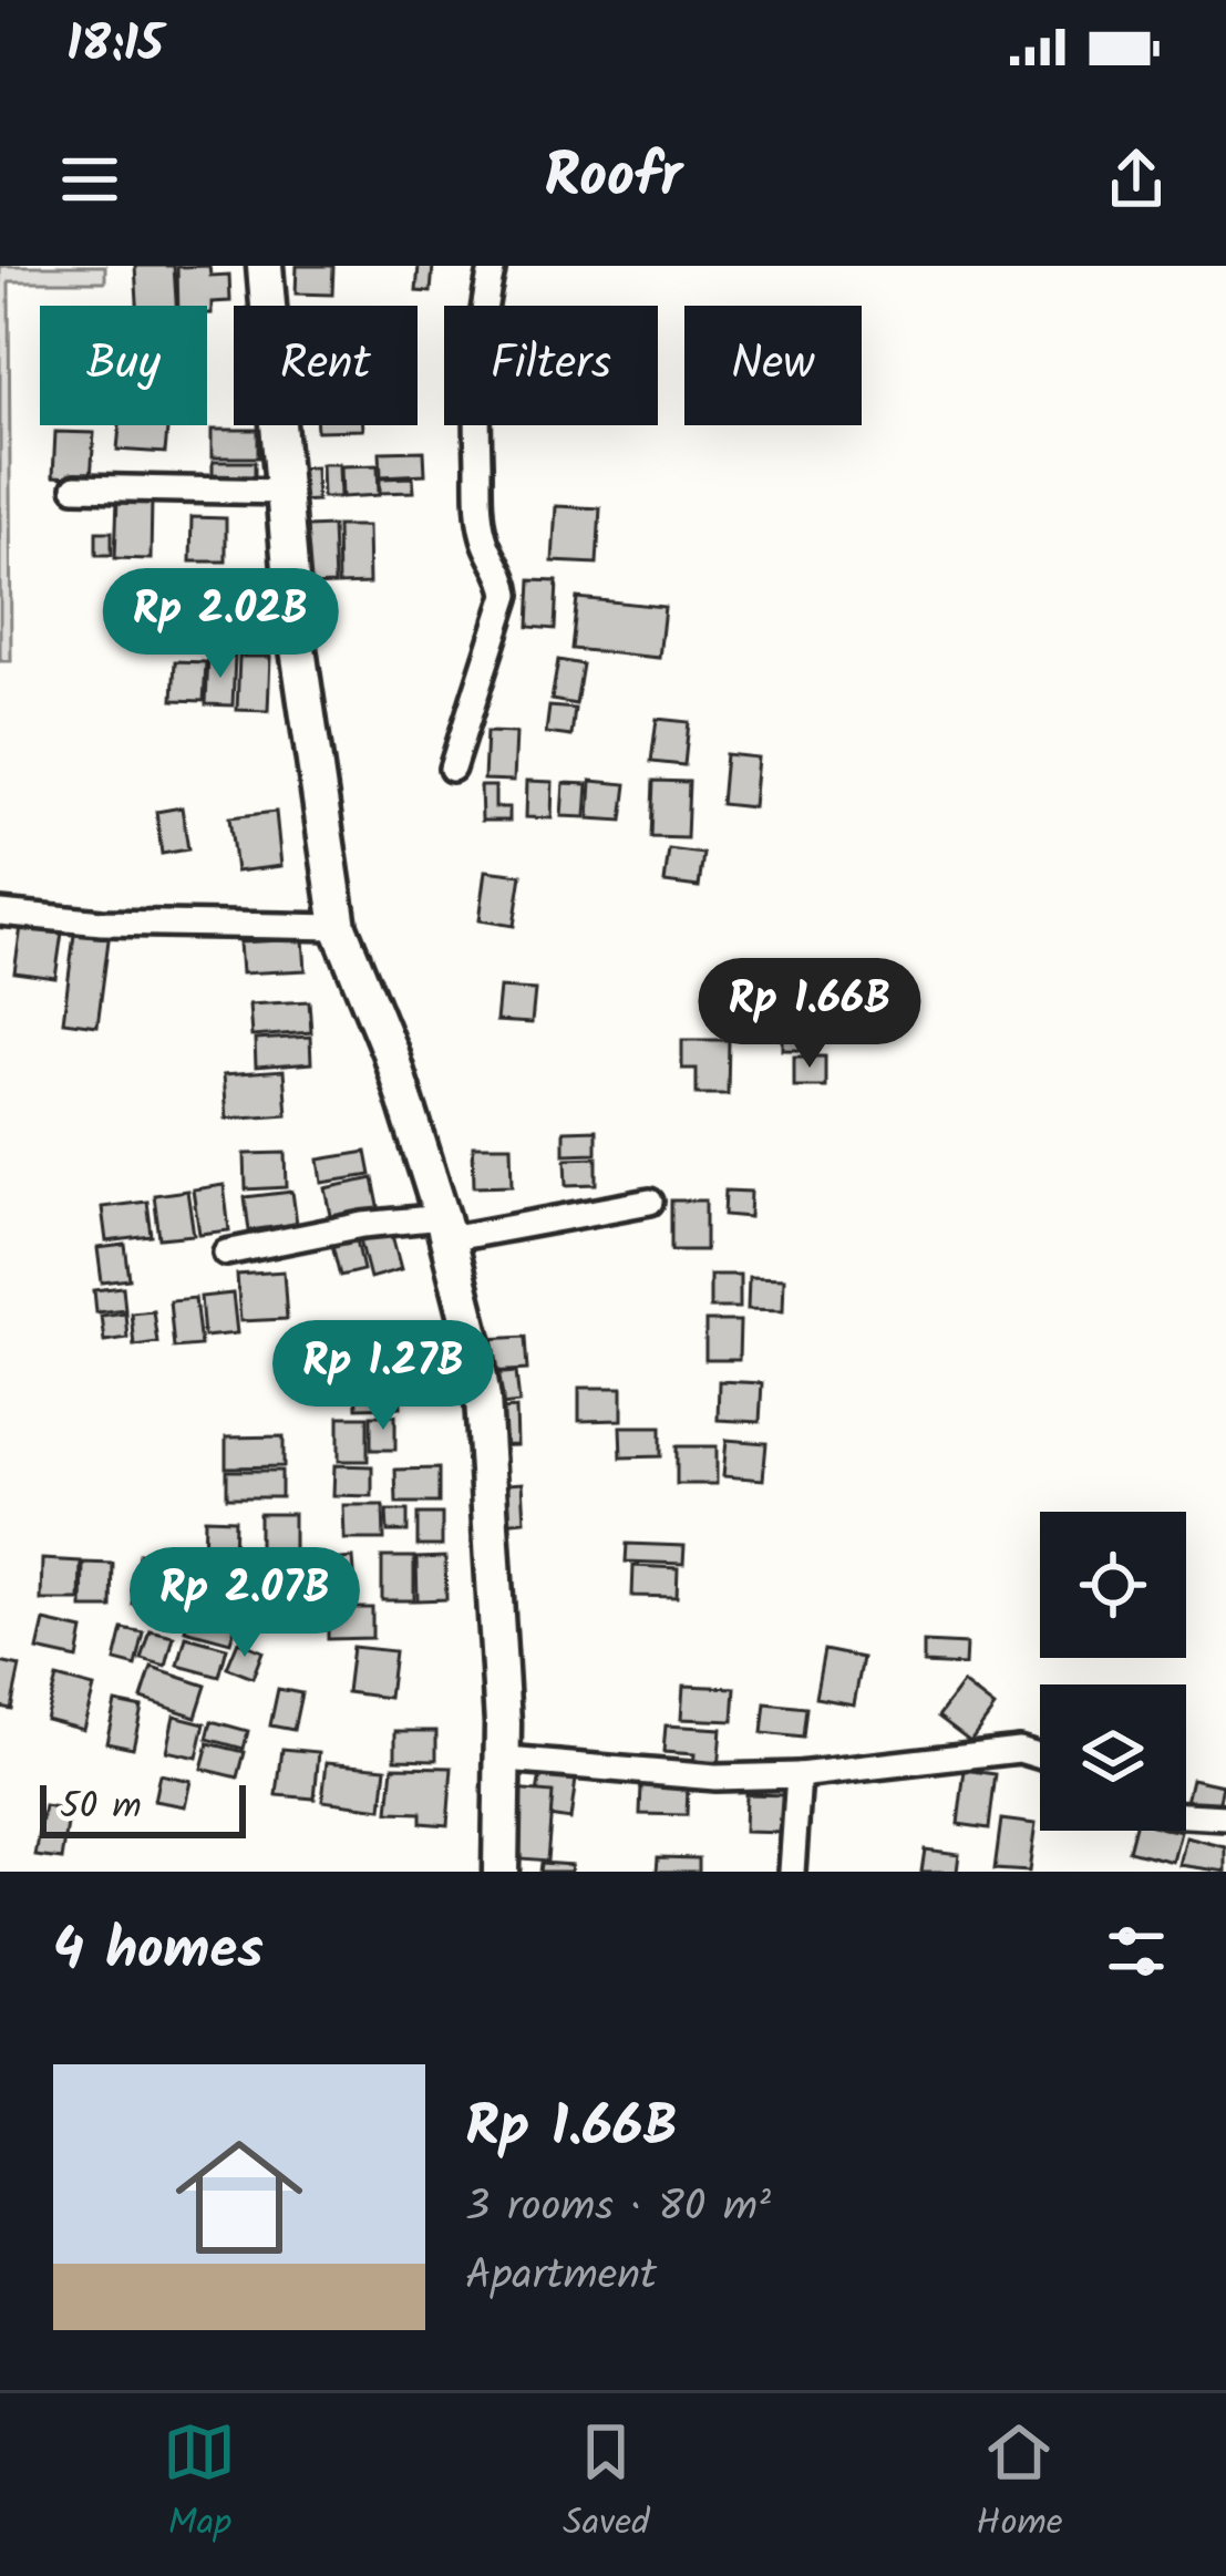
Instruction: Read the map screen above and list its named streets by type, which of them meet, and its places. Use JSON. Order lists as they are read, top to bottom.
{
  "scale_bar": "50 m",
  "page": {
    "status": "18:15",
    "header": "Roofr",
    "chip": [
      "Buy",
      "Rent",
      "Filters",
      "New"
    ],
    "price": [
      "Rp 2.02B",
      "Rp 1.66B",
      "Rp 1.27B",
      "Rp 2.07B"
    ],
    "scale": "50 m",
    "heading": "4 homes",
    "list": [
      {
        "name": "Rp 1.66B",
        "note": "3 rooms · 80 m² · Apartment"
      }
    ],
    "tabs": ["Map", "Saved", "Home"]
  }
}
